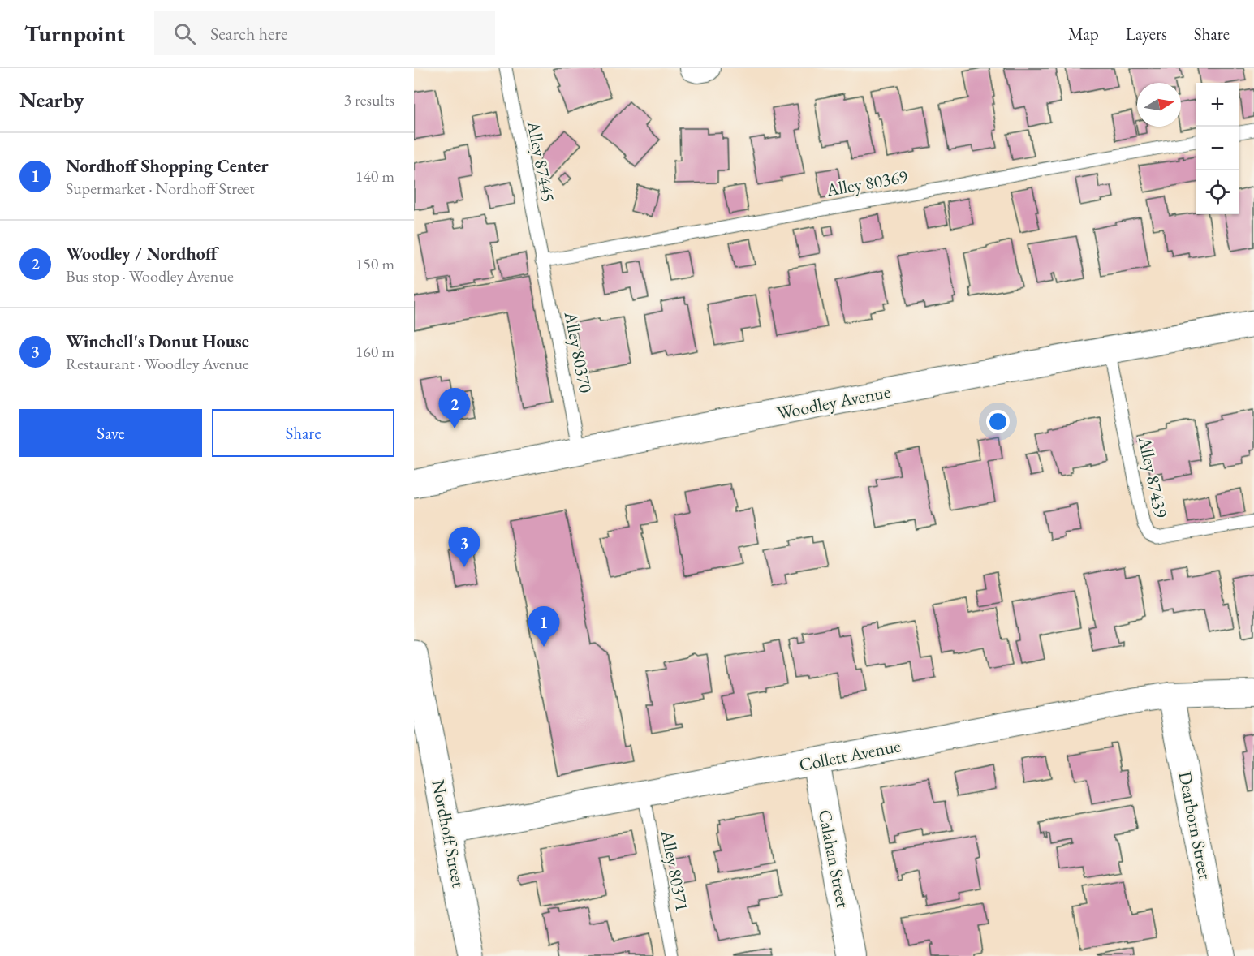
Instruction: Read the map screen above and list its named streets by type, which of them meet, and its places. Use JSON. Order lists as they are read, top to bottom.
{
  "streets": {
    "main road": ["Woodley Avenue", "Nordhoff Street"],
    "street": ["Collett Avenue", "Dearborn Street", "Calahan Street"],
    "lane": [
      "Alley 87445",
      "Alley 80369",
      "Alley 80370",
      "Alley 87439",
      "Alley 80371"
    ]
  },
  "crossings": [
    ["Alley 87445", "Alley 80369"],
    ["Alley 87445", "Alley 80370"],
    ["Alley 80369", "Alley 80370"],
    ["Alley 80370", "Woodley Avenue"],
    ["Woodley Avenue", "Alley 87439"],
    ["Collett Avenue", "Dearborn Street"],
    ["Collett Avenue", "Nordhoff Street"],
    ["Collett Avenue", "Calahan Street"],
    ["Collett Avenue", "Alley 80371"]
  ],
  "north": "right",
  "page": {
    "header": "Turnpoint",
    "search": "Search here",
    "nav": ["Map", "Layers", "Share"],
    "heading": ["Nearby", "3 results"],
    "map_buttons": ["+", "−"],
    "list": [
      {
        "mark": "1",
        "name": "Nordhoff Shopping Center",
        "note": "Supermarket · Nordhoff Street",
        "value": "140 m"
      },
      {
        "mark": "2",
        "name": "Woodley / Nordhoff",
        "note": "Bus stop · Woodley Avenue",
        "value": "150 m"
      },
      {
        "mark": "3",
        "name": "Winchell's Donut House",
        "note": "Restaurant · Woodley Avenue",
        "value": "160 m"
      }
    ],
    "pins": ["2", "3", "1"],
    "buttons": ["Save", "Share"]
  }
}
